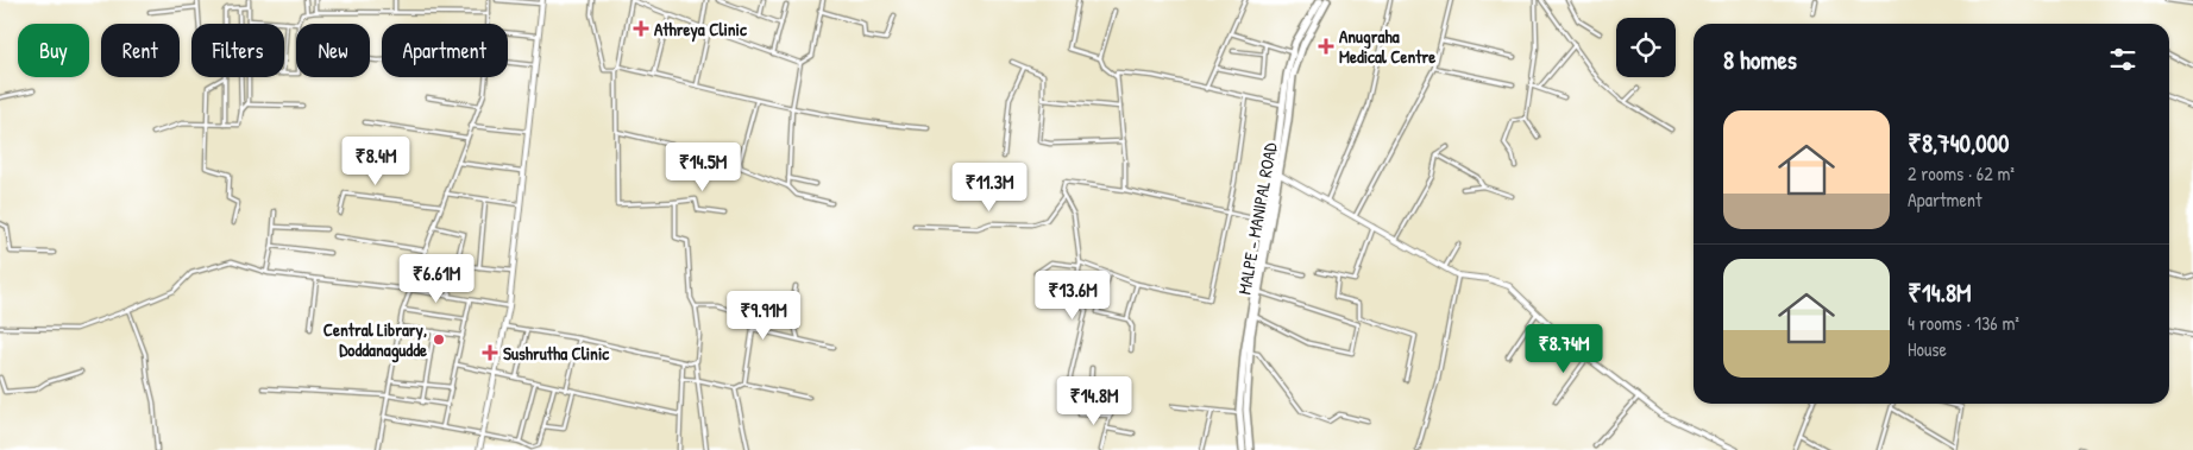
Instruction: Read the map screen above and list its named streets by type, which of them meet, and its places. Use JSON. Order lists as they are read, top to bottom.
{
  "streets": {
    "highway": ["MALPE - MANIPAL ROAD"]
  },
  "places": {
    "health": ["Athreya Clinic", "Anugraha Medical Centre", "Sushrutha Clinic"],
    "other": ["Central Library, Doddanagudde"]
  },
  "page": {
    "chip": [
      "Buy",
      "Rent",
      "Filters",
      "New",
      "Apartment"
    ],
    "heading": "8 homes",
    "list": [
      {
        "name": "₹8,740,000",
        "note": "2 rooms · 62 m² · Apartment"
      },
      {
        "name": "₹14.8M",
        "note": "4 rooms · 136 m² · House"
      }
    ],
    "price": [
      "₹8.4M",
      "₹14.5M",
      "₹11.3M",
      "₹6.61M",
      "₹13.6M",
      "₹9.91M",
      "₹8.74M",
      "₹14.8M"
    ]
  }
}
